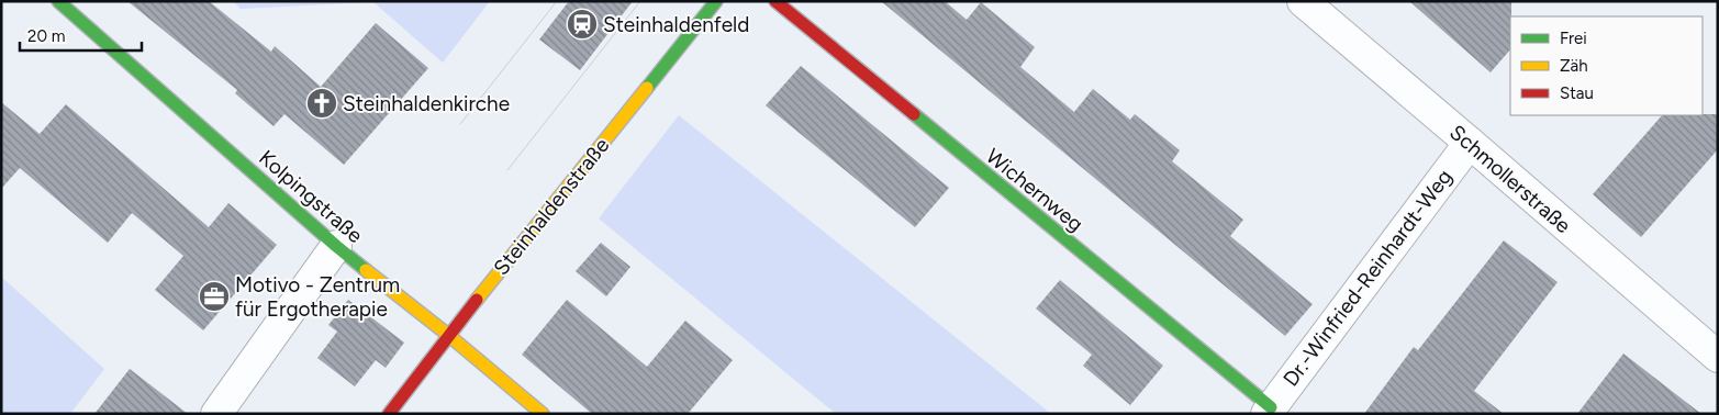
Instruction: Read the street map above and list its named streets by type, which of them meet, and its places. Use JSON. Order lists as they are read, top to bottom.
{
  "streets": {
    "street": [
      "Schmollerstraße",
      "Wichernweg",
      "Kolpingstraße",
      "Steinhaldenstraße",
      "Dr.-Winfried-Reinhardt-Weg"
    ]
  },
  "crossings": [
    ["Schmollerstraße", "Dr.-Winfried-Reinhardt-Weg"],
    ["Wichernweg", "Dr.-Winfried-Reinhardt-Weg"],
    ["Kolpingstraße", "Steinhaldenstraße"]
  ],
  "places": {
    "station": ["Steinhaldenfeld"],
    "church": ["Steinhaldenkirche"],
    "office": ["Motivo - Zentrum für Ergotherapie"]
  },
  "legend": ["Frei", "Zäh", "Stau"],
  "scale_bar": "20 m"
}
